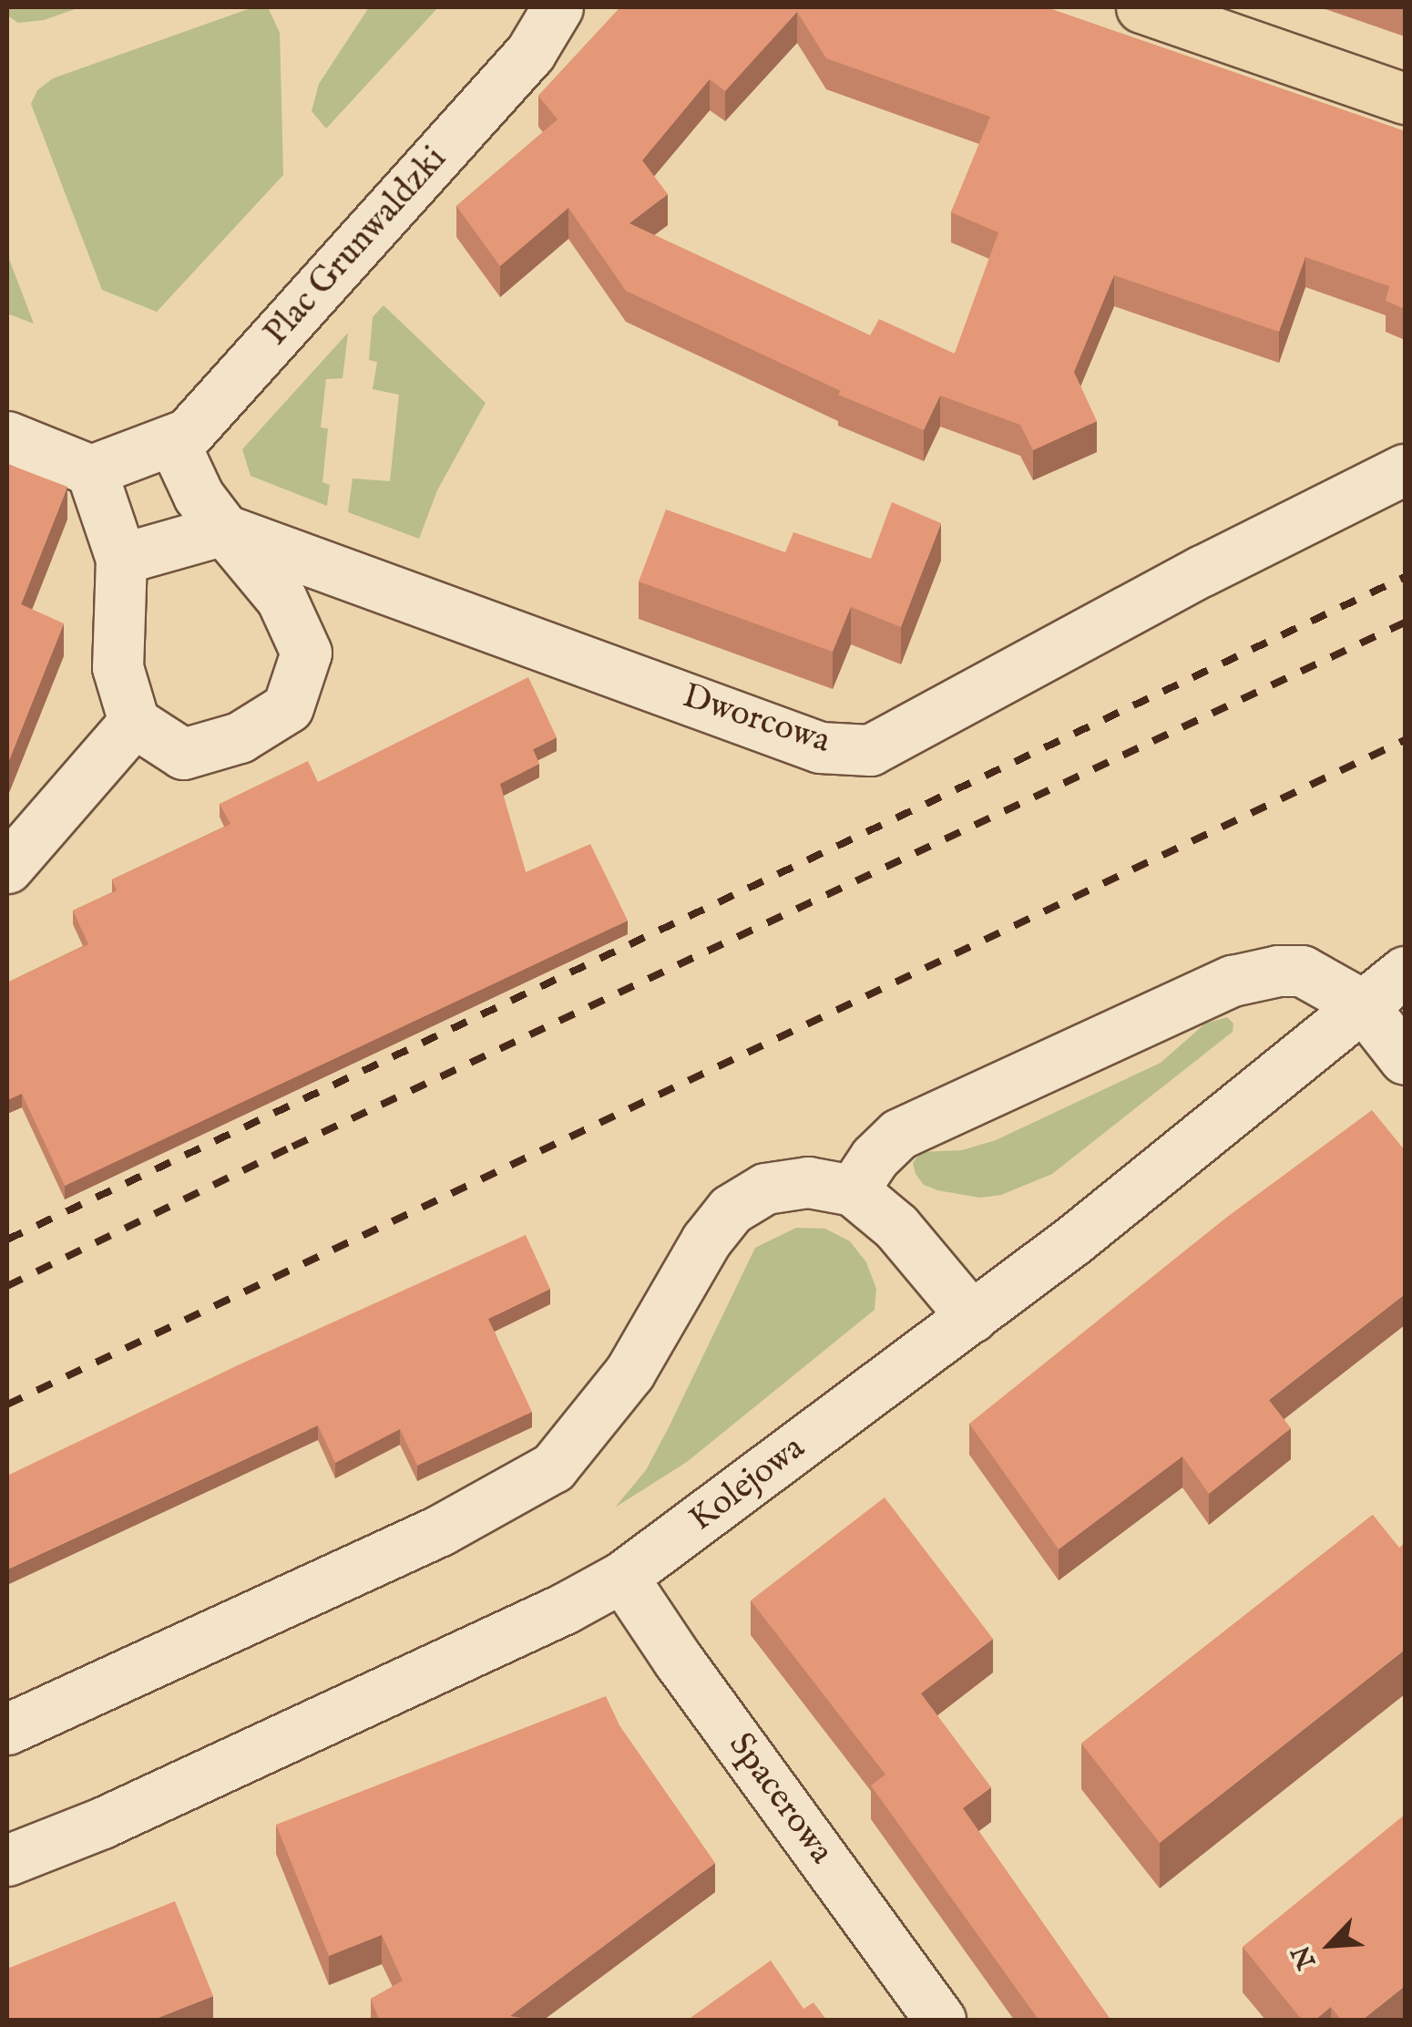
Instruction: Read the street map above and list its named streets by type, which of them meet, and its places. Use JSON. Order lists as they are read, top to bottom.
{
  "streets": {
    "street": [
      "Plac Grunwaldzki",
      "Dworcowa",
      "Kolejowa",
      "Spacerowa"
    ]
  },
  "crossings": [
    ["Kolejowa", "Spacerowa"]
  ],
  "north": "bottom left"
}
